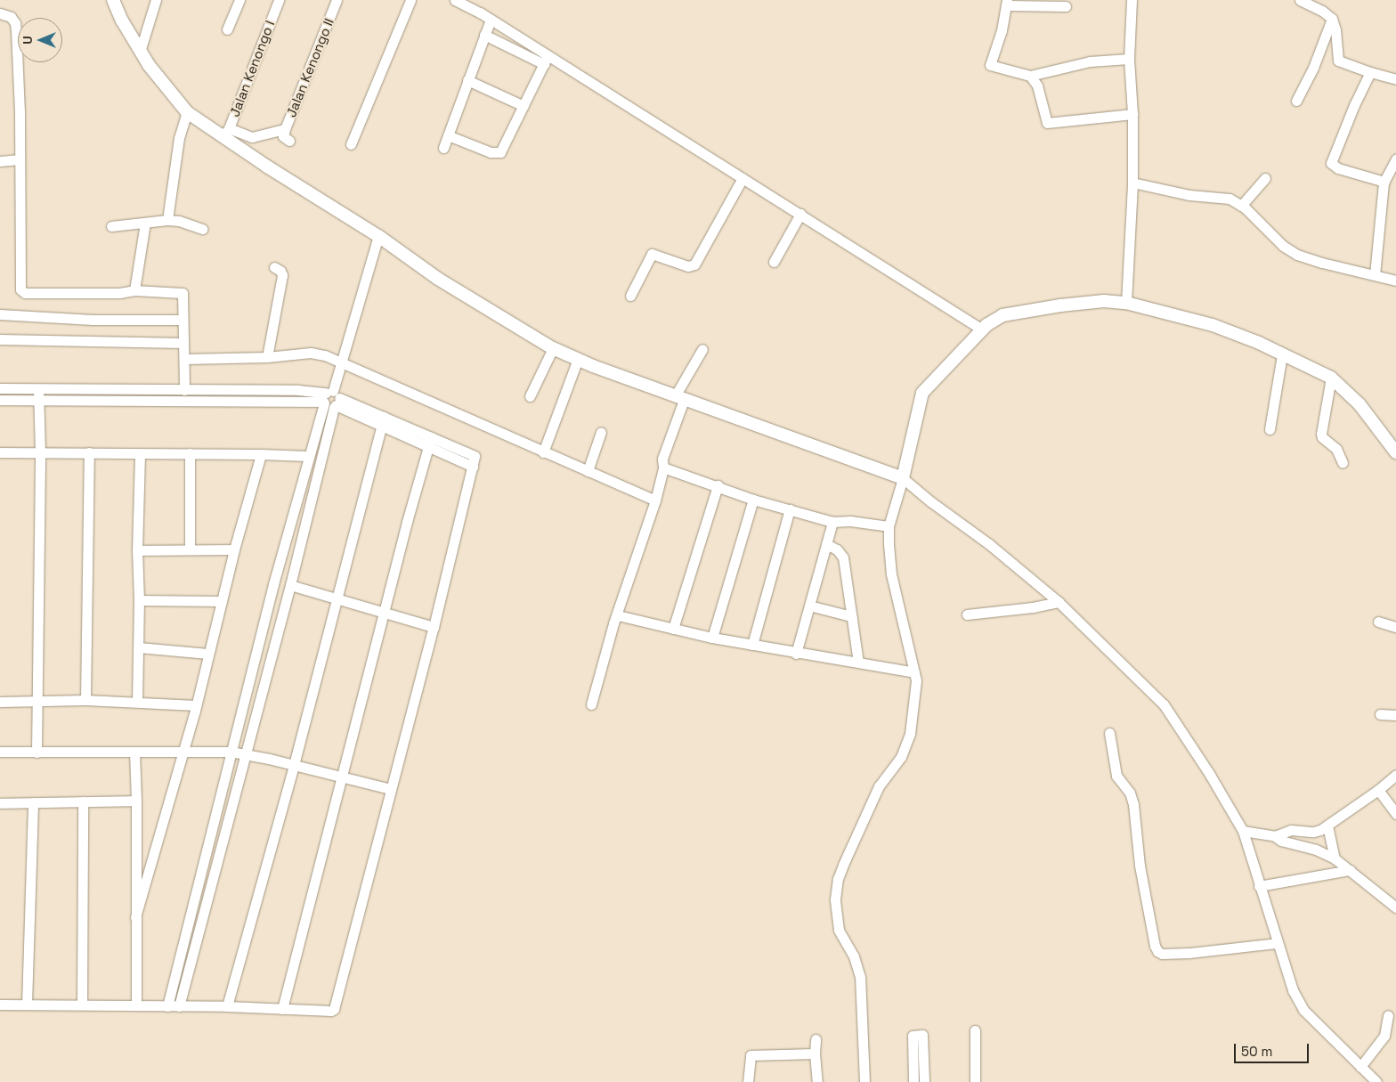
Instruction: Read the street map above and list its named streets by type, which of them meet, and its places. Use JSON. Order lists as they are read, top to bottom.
{
  "streets": {
    "street": ["Jalan Kenongo II", "Jalan Kenongo I"]
  },
  "crossings": [
    ["Jalan Kenongo II", "Jalan Kenongo I"]
  ],
  "scale_bar": "50 m",
  "north": "left"
}
